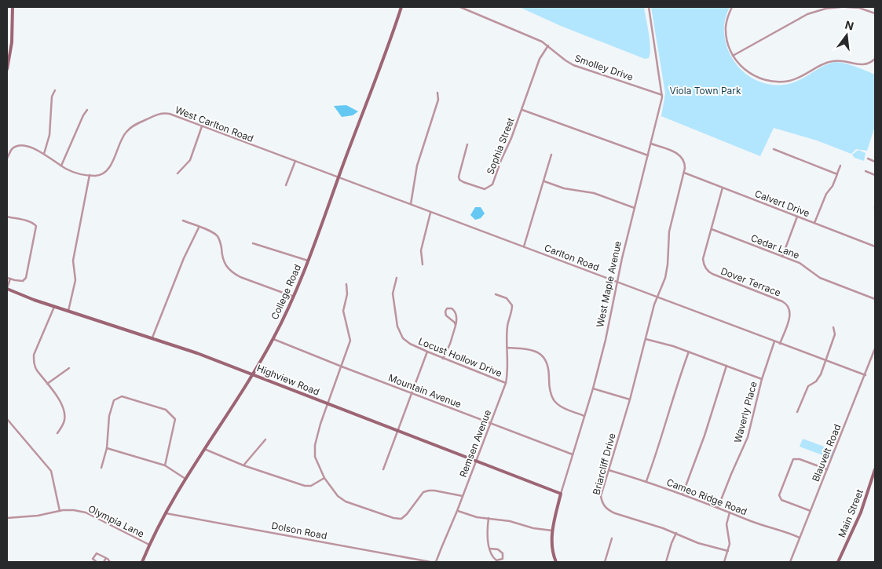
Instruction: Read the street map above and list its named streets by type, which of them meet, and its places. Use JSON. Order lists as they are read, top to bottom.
{
  "streets": {
    "street": [
      "Smolley Drive",
      "West Carlton Road",
      "Sophia Street",
      "Calvert Drive",
      "Cedar Lane",
      "Carlton Road",
      "Dover Terrace",
      "West Maple Avenue",
      "College Road",
      "Locust Hollow Drive",
      "Highview Road",
      "Mountain Avenue",
      "Waverly Place",
      "Remsen Avenue",
      "Blauvelt Road",
      "Briarcliff Drive",
      "Cameo Ridge Road",
      "Main Street",
      "Olympia Lane",
      "Dolson Road"
    ]
  },
  "crossings": [
    ["Smolley Drive", "Sophia Street"],
    ["Smolley Drive", "West Maple Avenue"],
    ["West Carlton Road", "Carlton Road"],
    ["West Carlton Road", "College Road"],
    ["Calvert Drive", "Dover Terrace"],
    ["Calvert Drive", "Briarcliff Drive"],
    ["Cedar Lane", "Dover Terrace"],
    ["Carlton Road", "Dover Terrace"],
    ["Carlton Road", "West Maple Avenue"],
    ["Carlton Road", "College Road"],
    ["Carlton Road", "Waverly Place"],
    ["Carlton Road", "Blauvelt Road"],
    ["Carlton Road", "Briarcliff Drive"],
    ["West Maple Avenue", "Highview Road"],
    ["West Maple Avenue", "Mountain Avenue"],
    ["College Road", "Highview Road"],
    ["College Road", "Mountain Avenue"],
    ["College Road", "Olympia Lane"],
    ["College Road", "Dolson Road"],
    ["Locust Hollow Drive", "Remsen Avenue"],
    ["Highview Road", "Remsen Avenue"],
    ["Mountain Avenue", "Remsen Avenue"],
    ["Waverly Place", "Cameo Ridge Road"],
    ["Blauvelt Road", "Cameo Ridge Road"],
    ["Briarcliff Drive", "Cameo Ridge Road"]
  ],
  "parks": ["Viola Town Park"],
  "north": "top"
}
